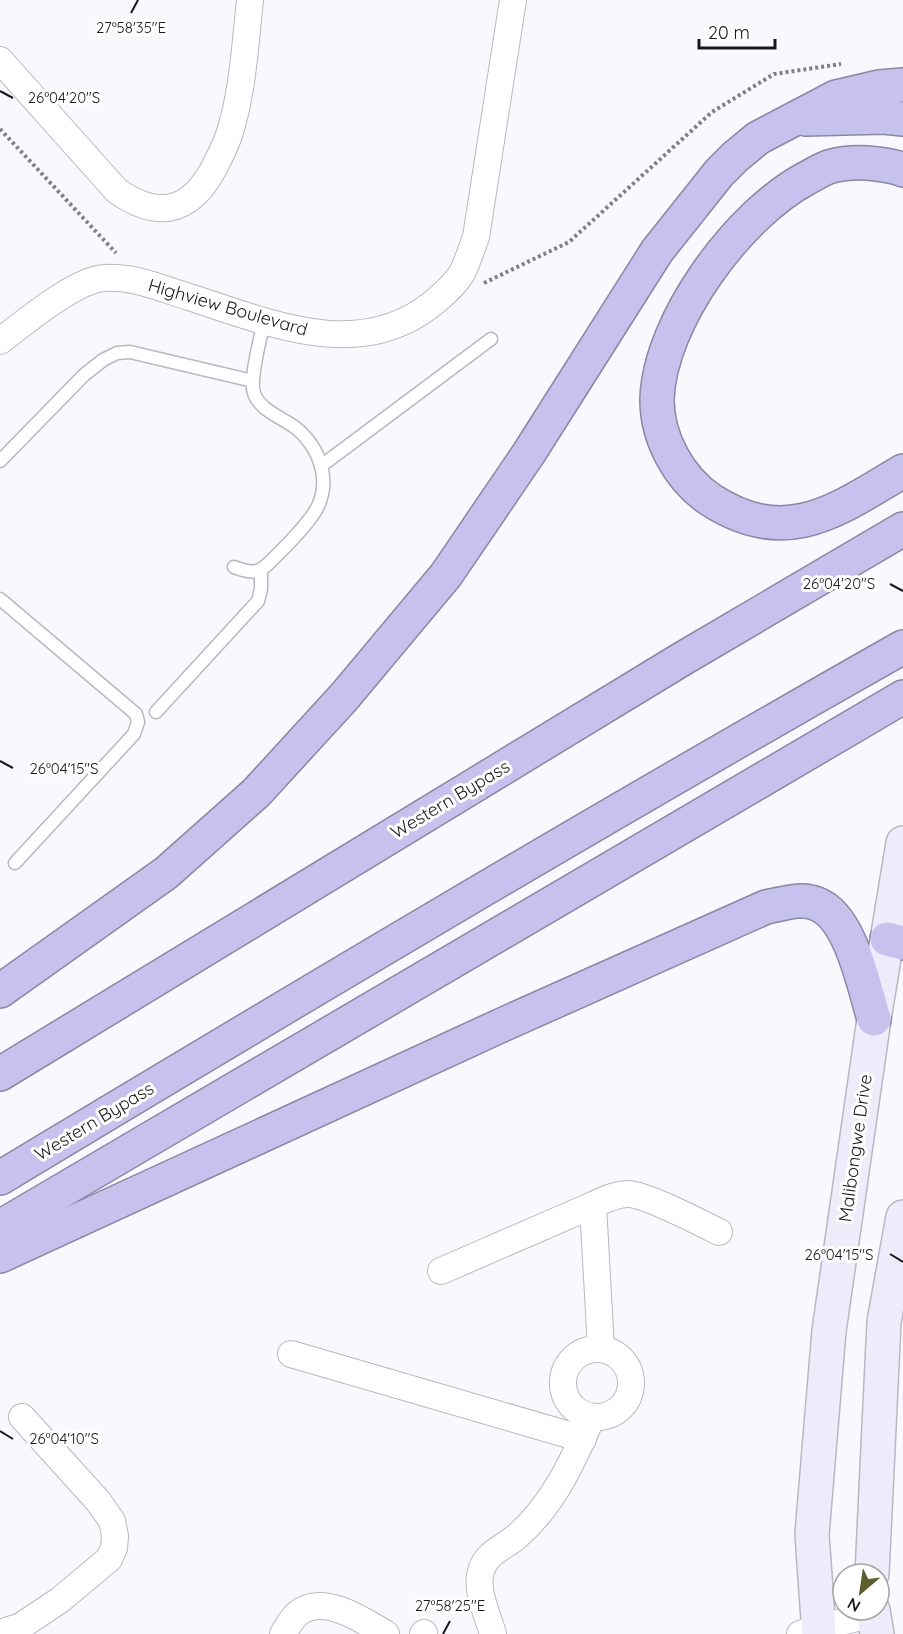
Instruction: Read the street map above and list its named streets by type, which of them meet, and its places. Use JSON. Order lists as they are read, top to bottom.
{
  "streets": {
    "highway": ["Western Bypass"],
    "main road": ["Malibongwe Drive"],
    "street": ["Highview Boulevard"]
  },
  "scale_bar": "20 m",
  "north": "bottom left",
  "coordinates": [
    "27°58'35\"E",
    "26°04'20\"S",
    "26°04'15\"S",
    "26°04'10\"S",
    "27°58'25\"E"
  ]
}
